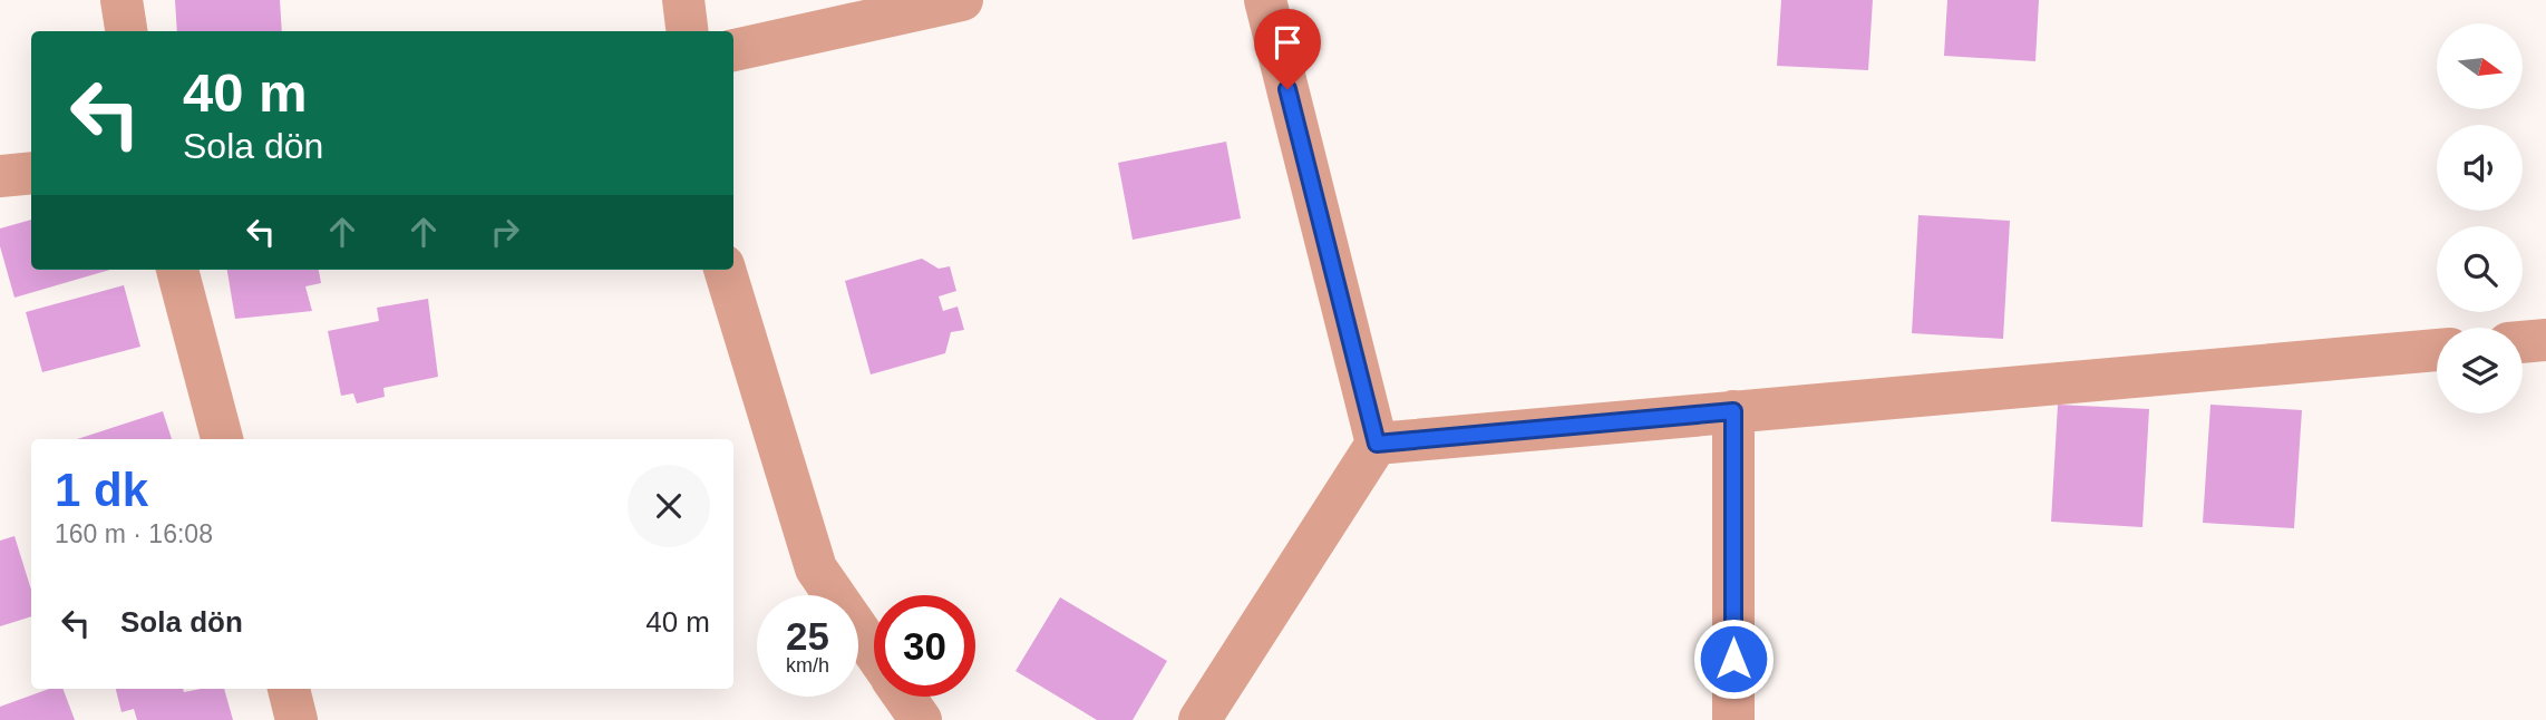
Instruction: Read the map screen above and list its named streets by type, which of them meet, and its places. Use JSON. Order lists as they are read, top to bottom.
{
  "north": "right",
  "page": {
    "turn": ["40 m", "Sola dön"],
    "heading": ["1 dk", "160 m · 16:08"],
    "list": [
      {
        "name": "Sola dön",
        "value": "40 m"
      }
    ],
    "speed": "25 km/h",
    "limit": "30"
  }
}
